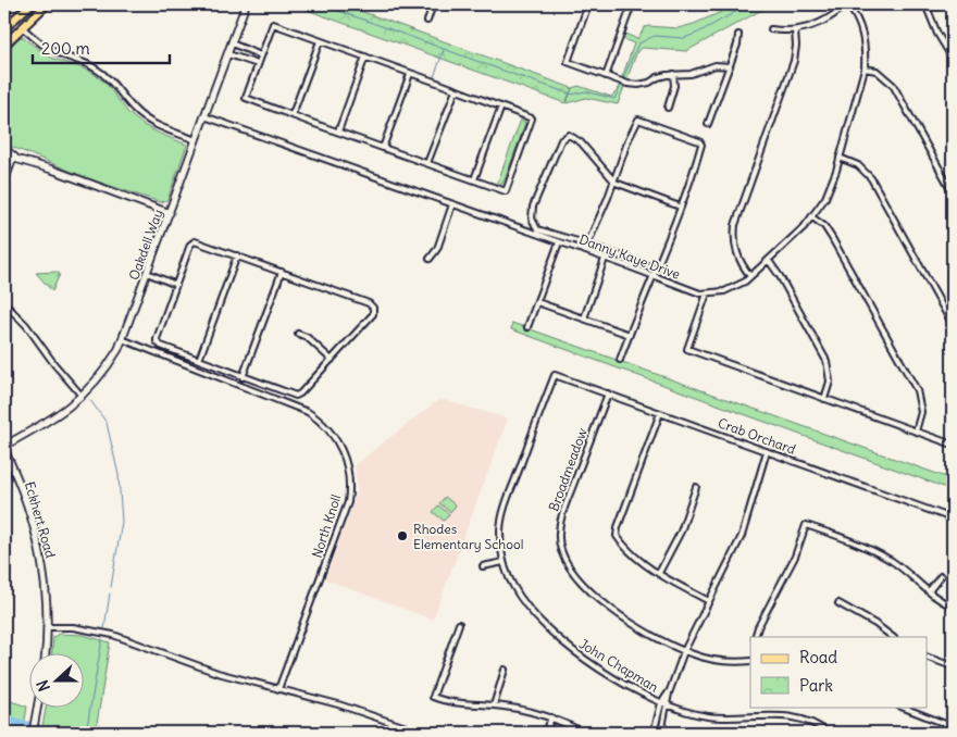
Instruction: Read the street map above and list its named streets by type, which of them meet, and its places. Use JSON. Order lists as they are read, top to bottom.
{
  "streets": {
    "street": [
      "Oakdell Way",
      "Danny Kaye Drive",
      "Crab Orchard",
      "Broadmeadow",
      "Eckhert Road",
      "North Knoll",
      "John Chapman"
    ]
  },
  "crossings": [
    ["Oakdell Way", "Danny Kaye Drive"],
    ["Oakdell Way", "Eckhert Road"],
    ["Oakdell Way", "North Knoll"],
    ["Crab Orchard", "Broadmeadow"],
    ["Crab Orchard", "John Chapman"]
  ],
  "places": ["Rhodes Elementary School"],
  "legend": ["Road", "Park"],
  "scale_bar": "200 m",
  "north": "left"
}
